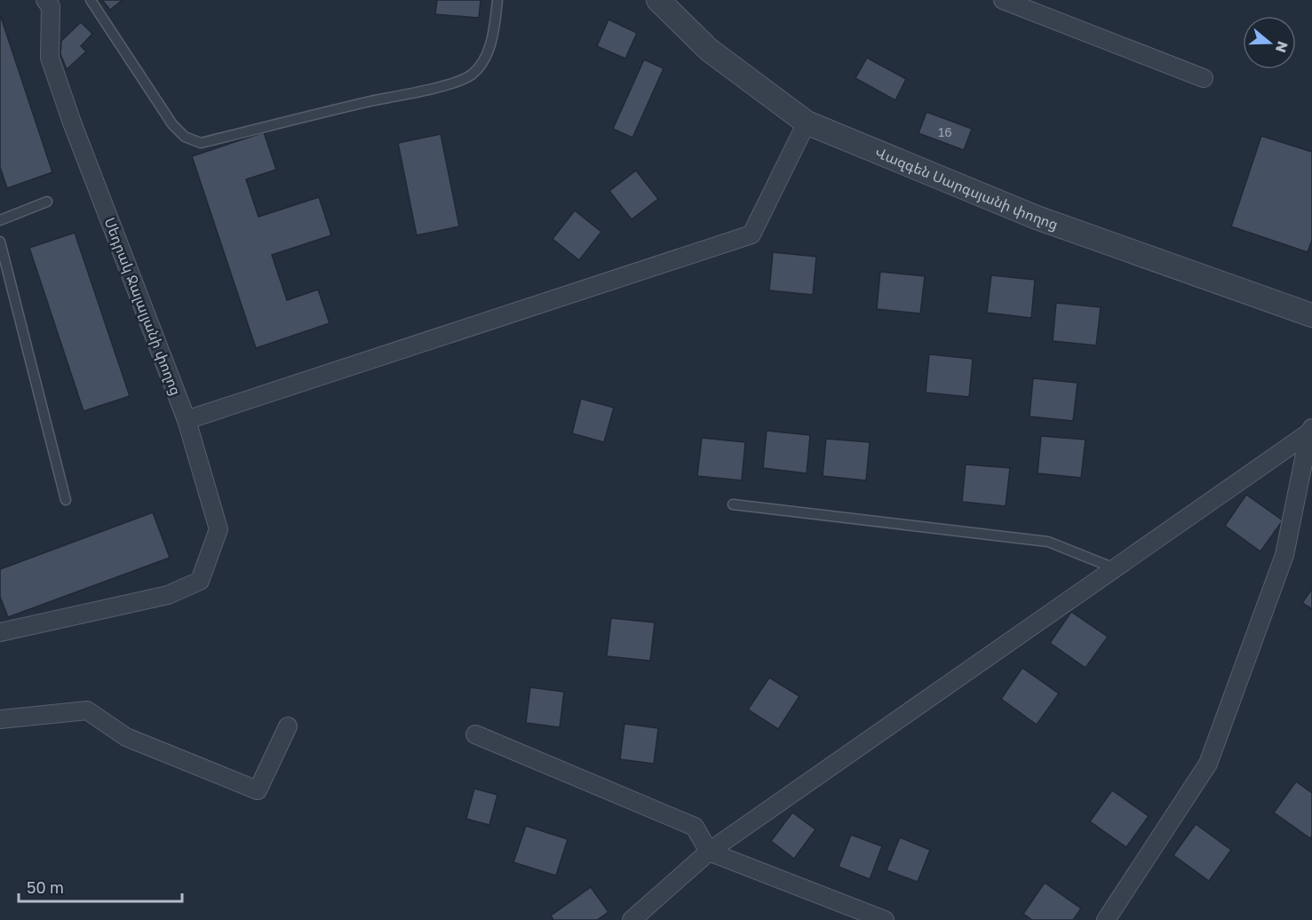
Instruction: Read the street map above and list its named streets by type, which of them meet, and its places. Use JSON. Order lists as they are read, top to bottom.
{
  "streets": {
    "street": ["Վազգեն Սարգսյանի փողոց", "Սեդրակ Ջալալյանի փողոց"]
  },
  "house_numbers": ["16"],
  "scale_bar": "50 m",
  "north": "right"
}
